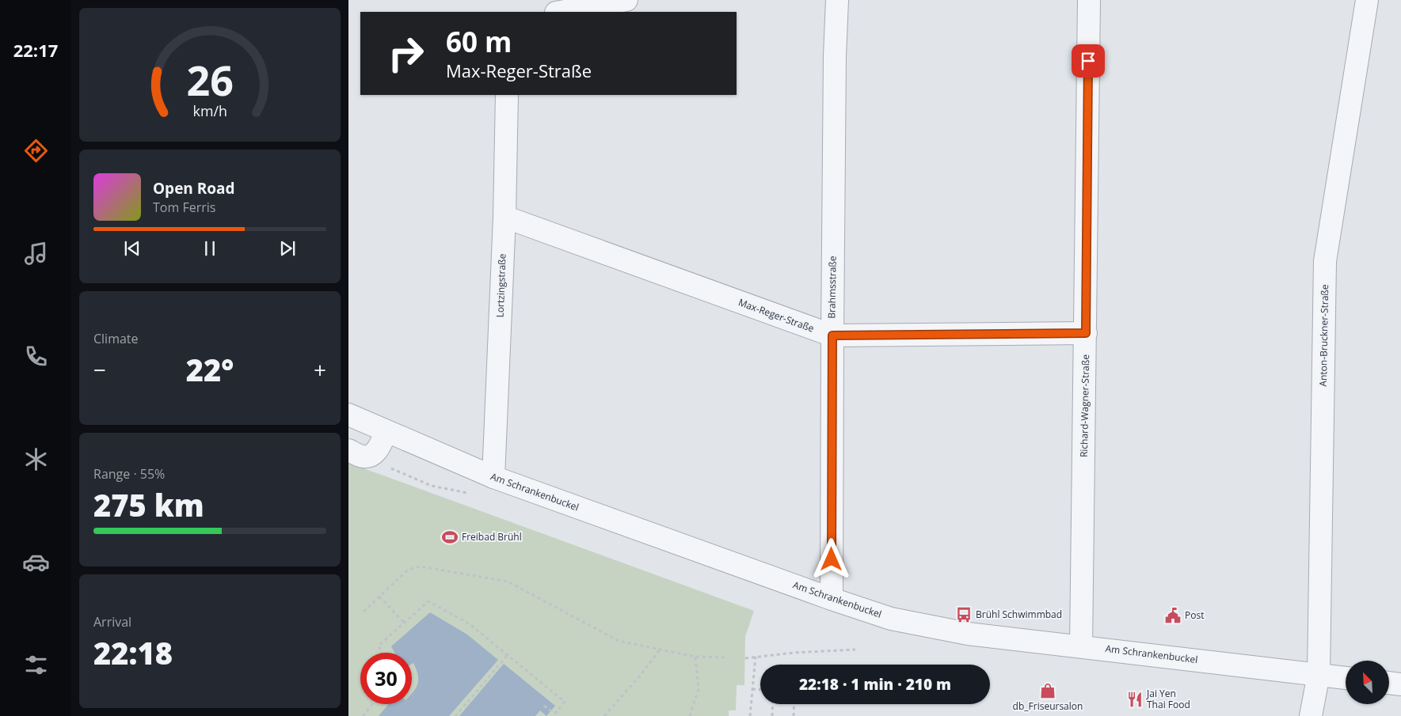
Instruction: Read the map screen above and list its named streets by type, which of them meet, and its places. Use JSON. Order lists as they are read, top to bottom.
{
  "streets": {
    "street": [
      "Lortzingstraße",
      "Brahmsstraße",
      "Max-Reger-Straße",
      "Anton-Bruckner-Straße",
      "Richard-Wagner-Straße",
      "Am Schrankenbuckel"
    ]
  },
  "crossings": [
    ["Lortzingstraße", "Max-Reger-Straße"],
    ["Lortzingstraße", "Am Schrankenbuckel"],
    ["Brahmsstraße", "Max-Reger-Straße"],
    ["Brahmsstraße", "Am Schrankenbuckel"],
    ["Max-Reger-Straße", "Richard-Wagner-Straße"],
    ["Anton-Bruckner-Straße", "Am Schrankenbuckel"],
    ["Richard-Wagner-Straße", "Am Schrankenbuckel"]
  ],
  "places": {
    "sports": ["Freibad Brühl"],
    "bus stop": ["Brühl Schwimmbad"],
    "public building": ["Post"],
    "shop": ["db_Friseursalon"],
    "restaurant": ["Jai Yen Thai Food"]
  },
  "north": "top left",
  "page": {
    "tabs": "22:17",
    "turn": ["60 m", "Max-Reger-Straße"],
    "song": ["Open Road", "Tom Ferris"],
    "tile": [
      "Climate",
      ["Range · 55%", "275 km"],
      ["Arrival", "22:18"]
    ],
    "heat": ["−", "22°", "+"],
    "limit": "30",
    "trip": "22:18 · 1 min · 210 m",
    "gauge": ["26", "km/h"]
  }
}
